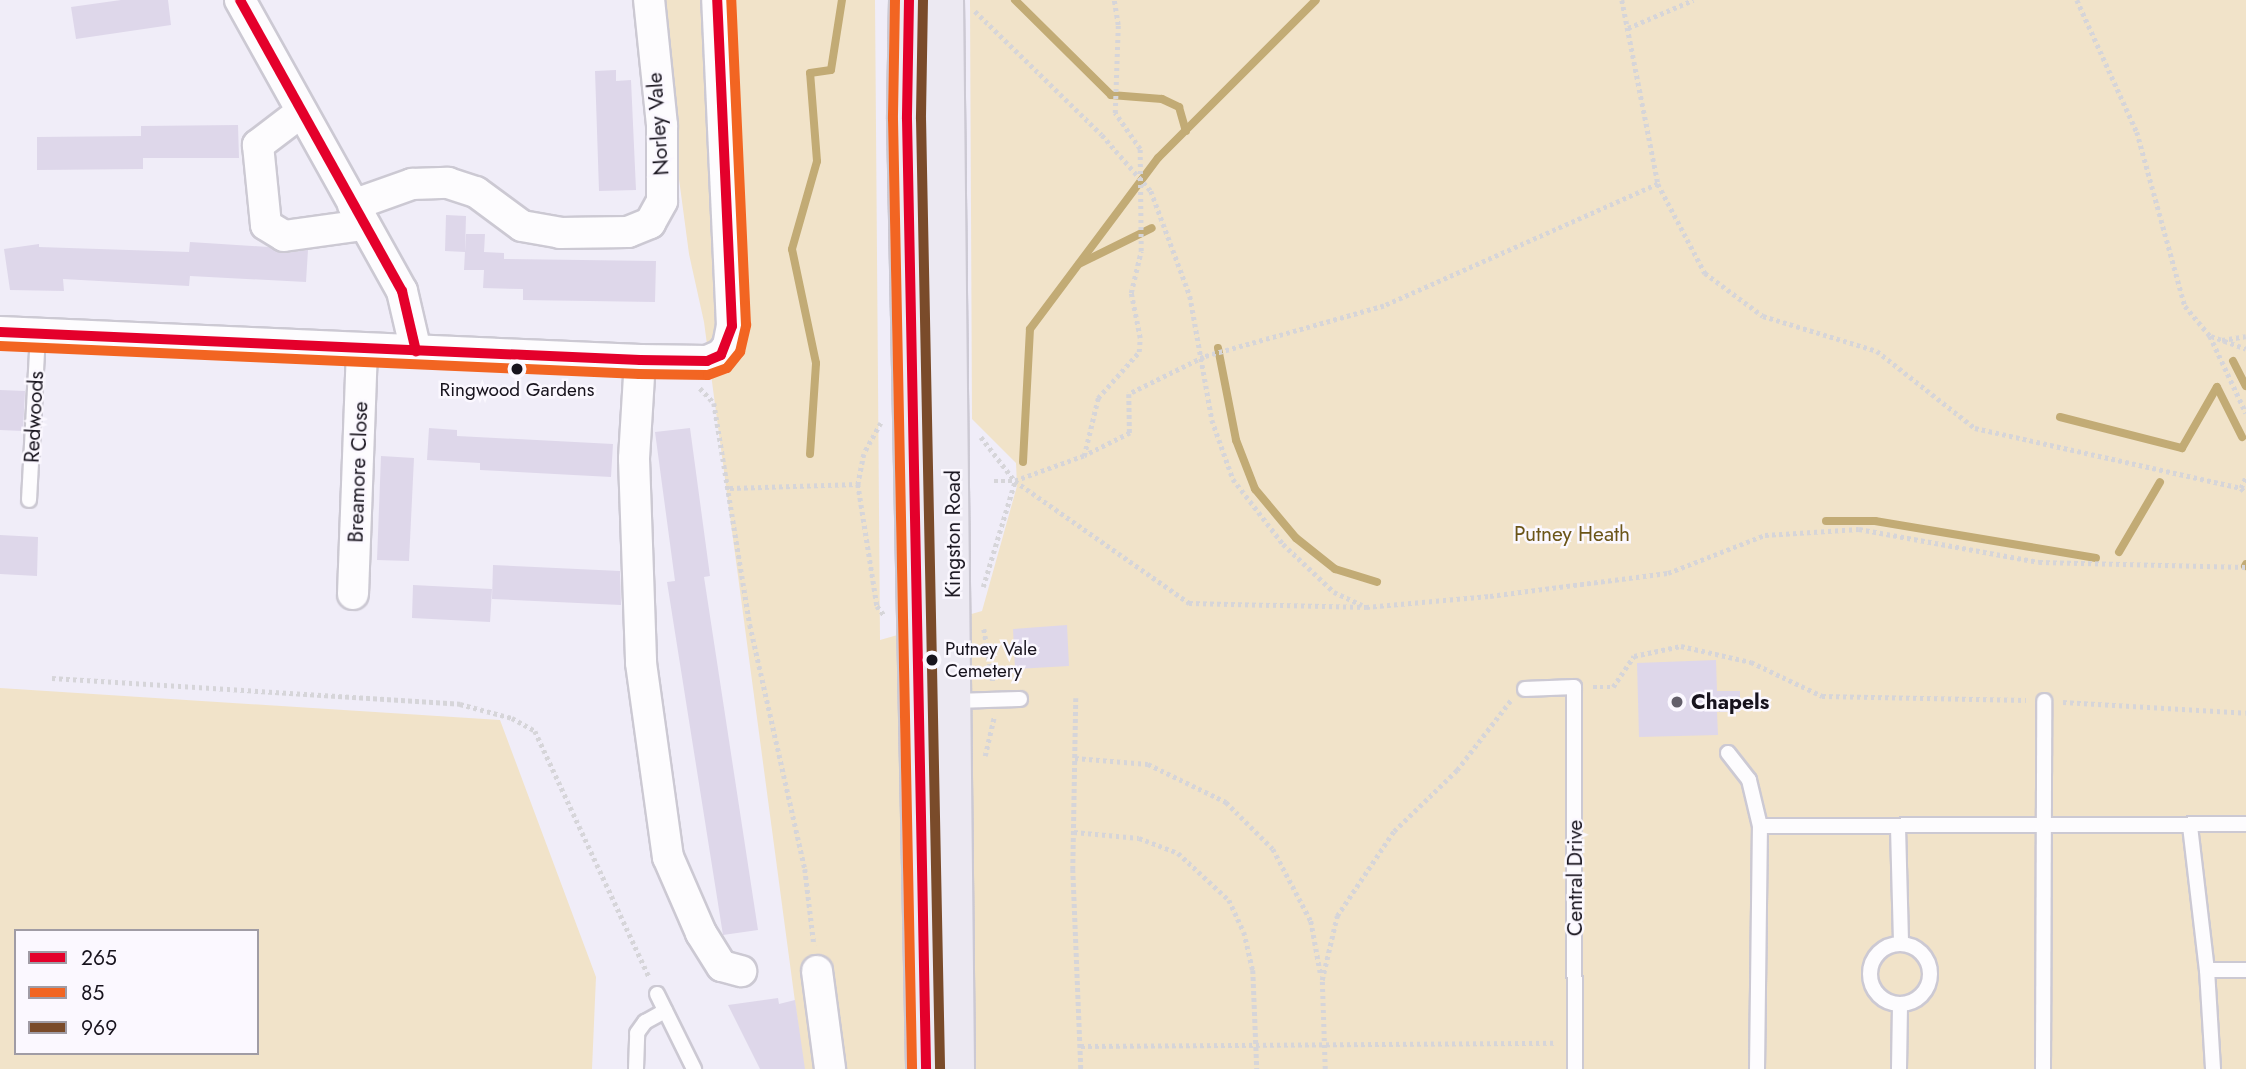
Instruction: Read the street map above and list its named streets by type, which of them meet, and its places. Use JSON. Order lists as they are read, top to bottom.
{
  "streets": {
    "highway": ["Kingston Road"],
    "street": ["Norley Vale", "Breamore Close"],
    "lane": ["Redwoods", "Central Drive"]
  },
  "parks": ["Putney Heath"],
  "places": ["Ringwood Gardens", "Putney Vale Cemetery", "Chapels"],
  "lines": ["transit line 265", "transit line 85", "transit line 969"],
  "legend": ["265", "85", "969"]
}
